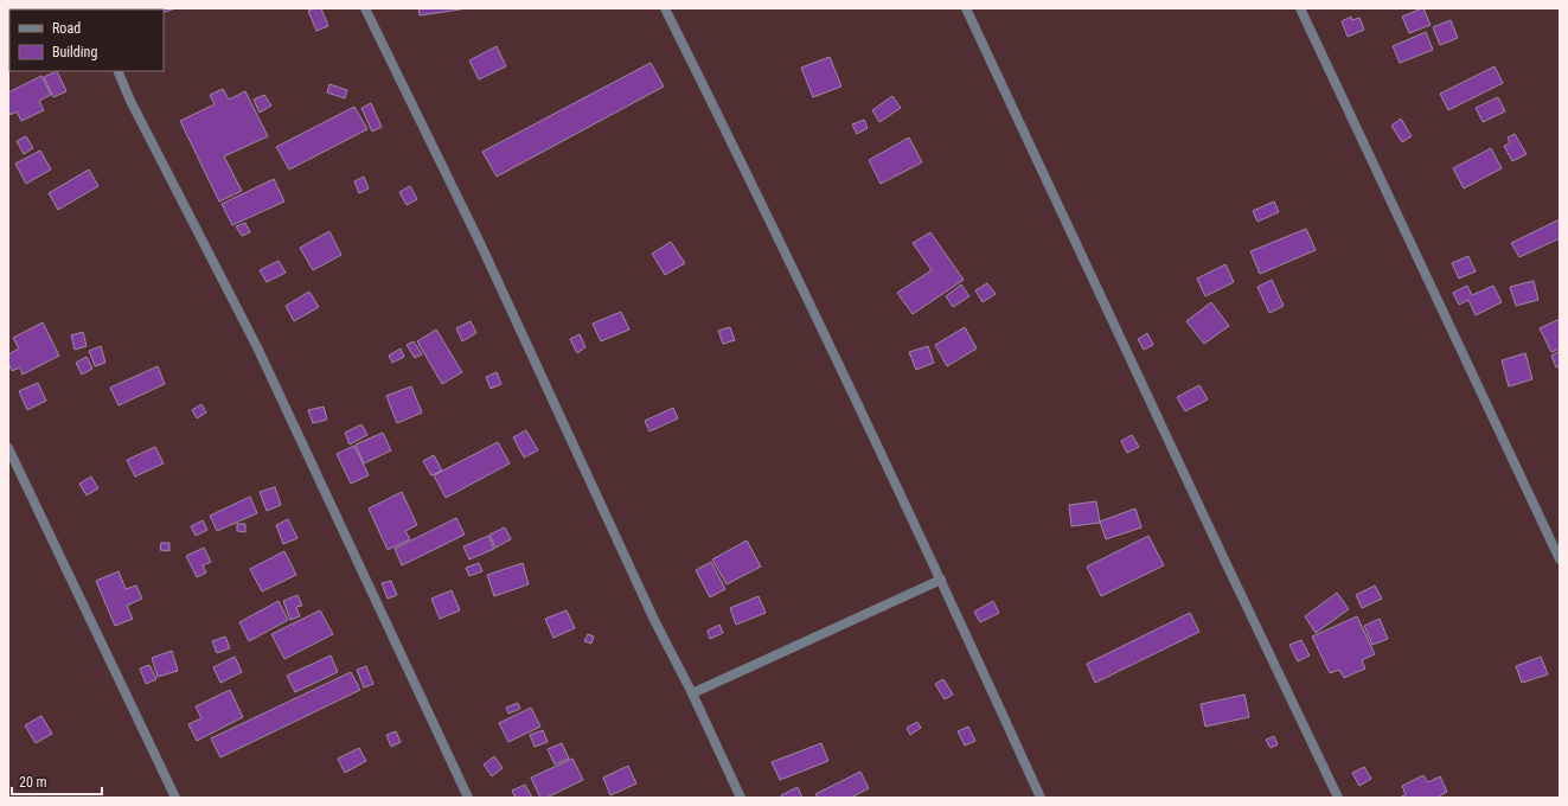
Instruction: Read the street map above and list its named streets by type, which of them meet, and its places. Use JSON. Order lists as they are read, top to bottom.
{
  "legend": ["Road", "Building"],
  "scale_bar": "20 m"
}
